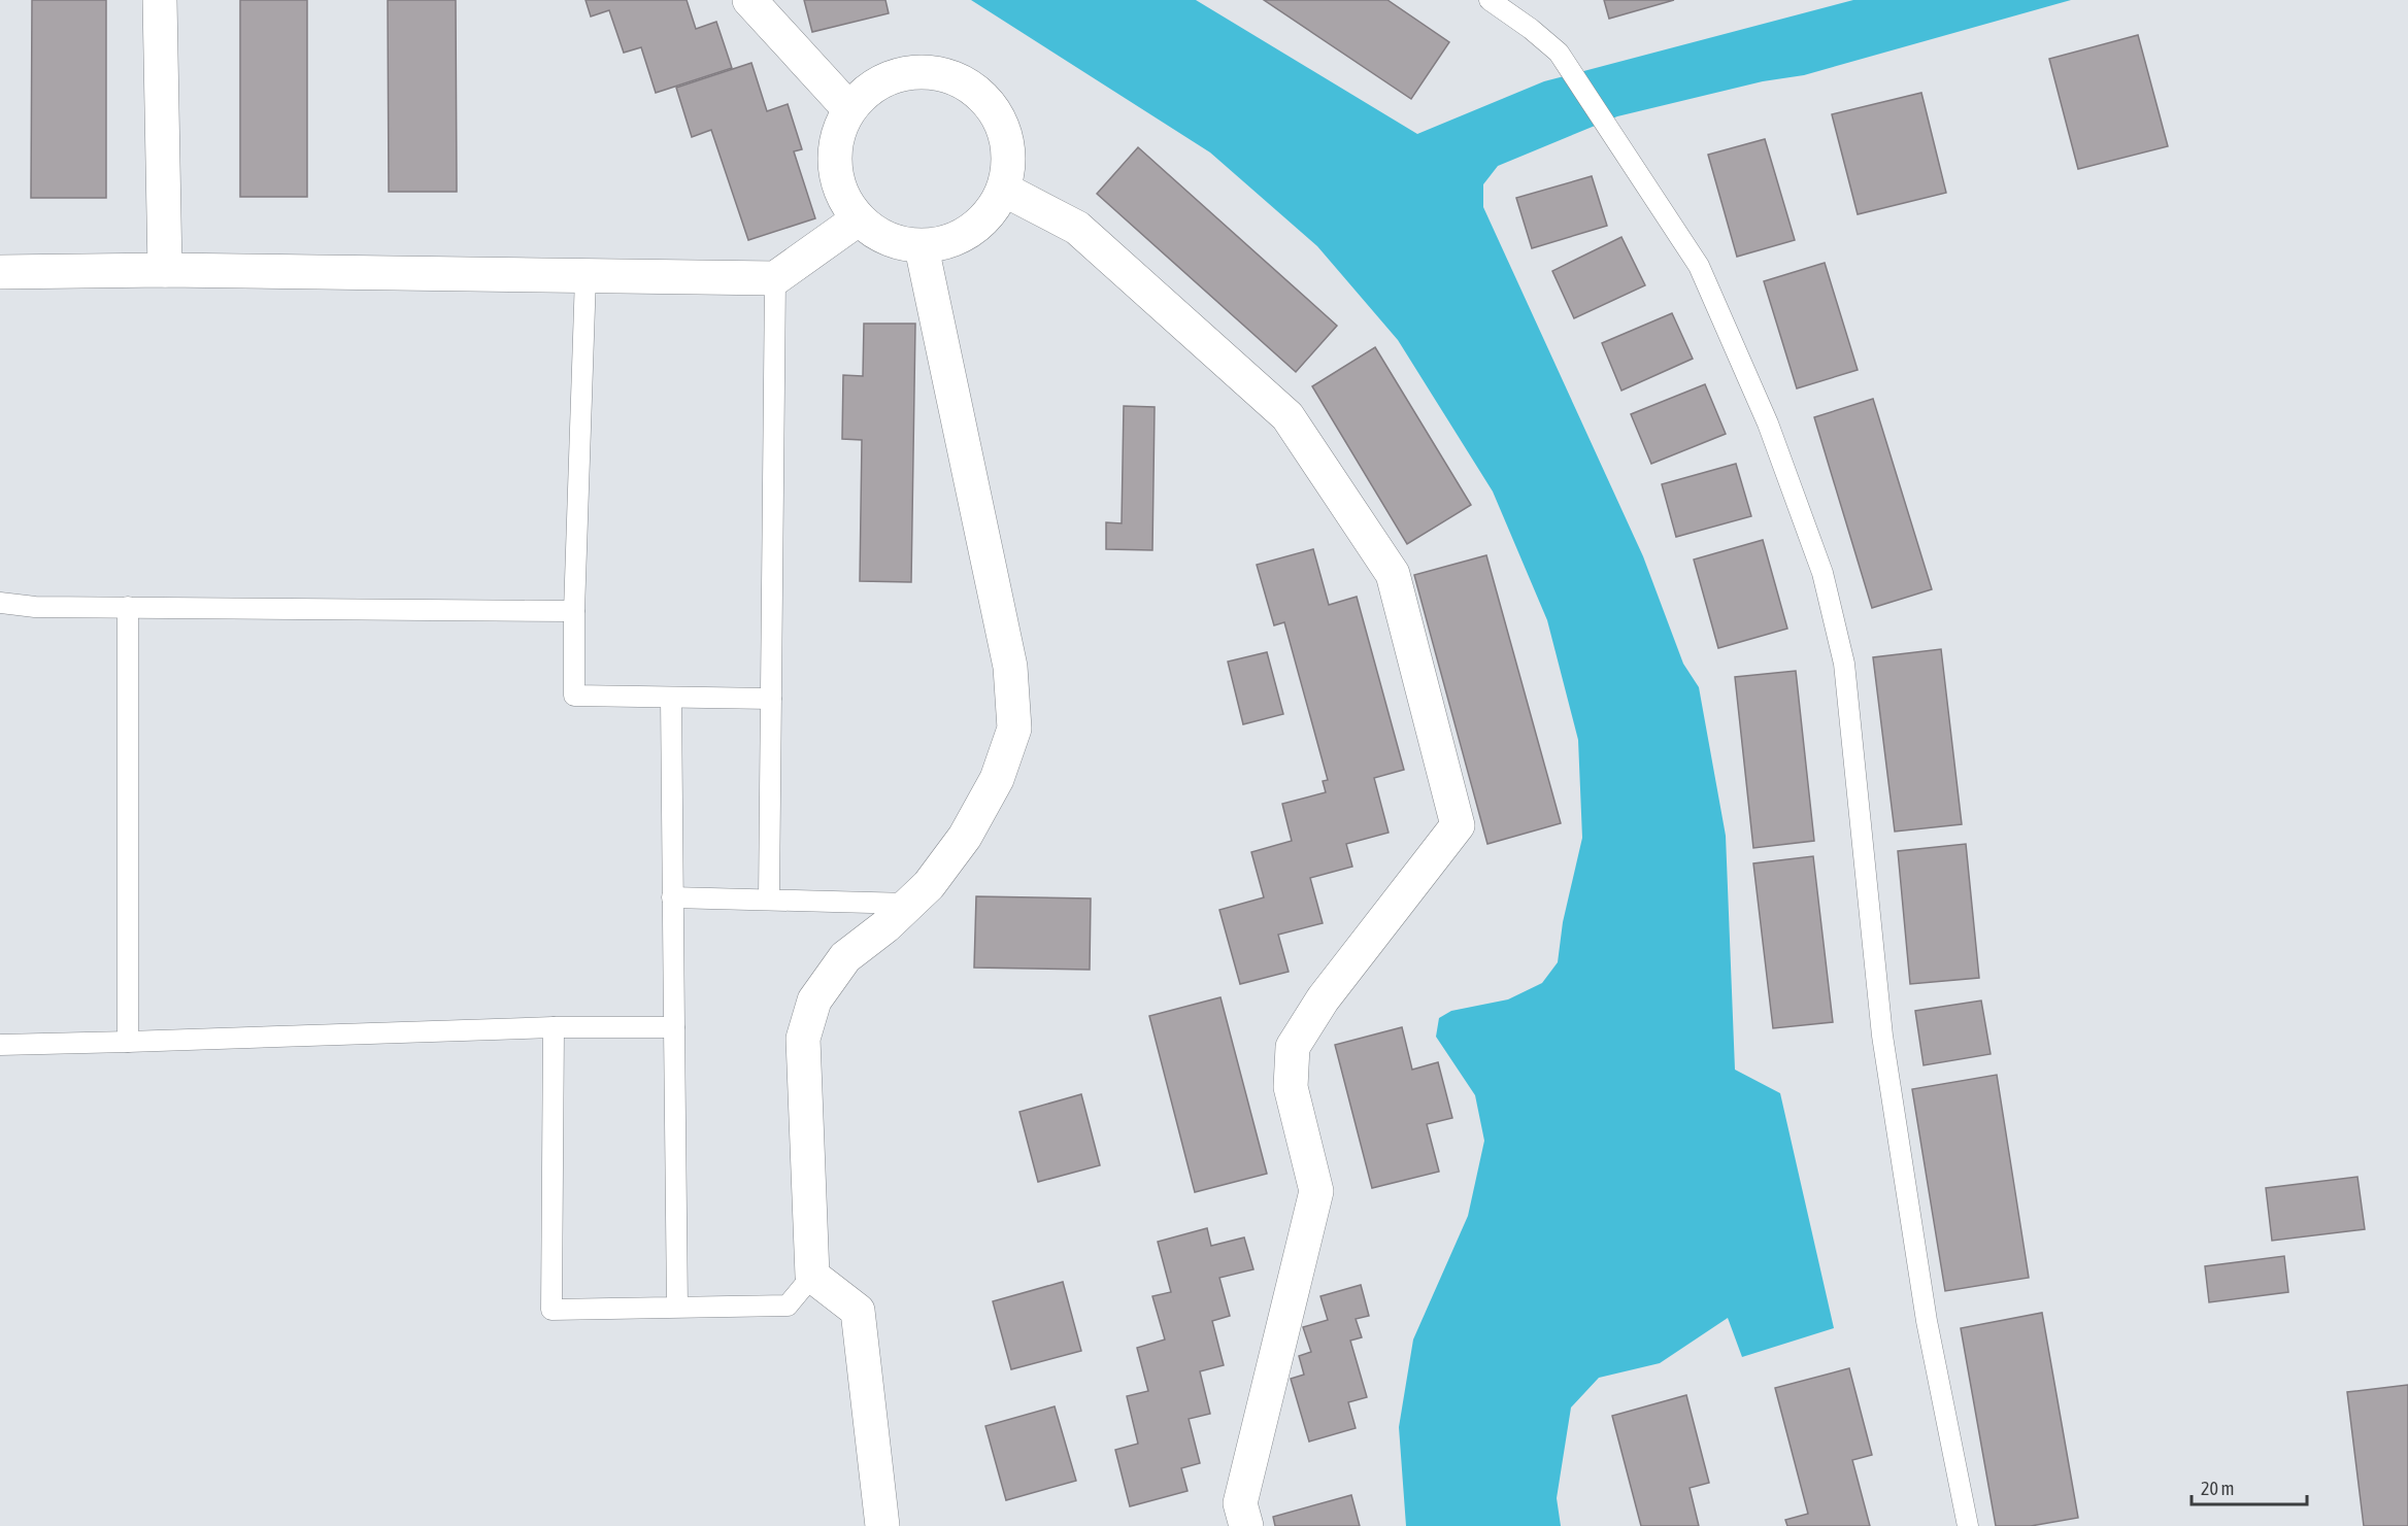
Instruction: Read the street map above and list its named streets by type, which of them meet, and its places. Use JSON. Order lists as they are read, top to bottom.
{
  "scale_bar": "20 m"
}
